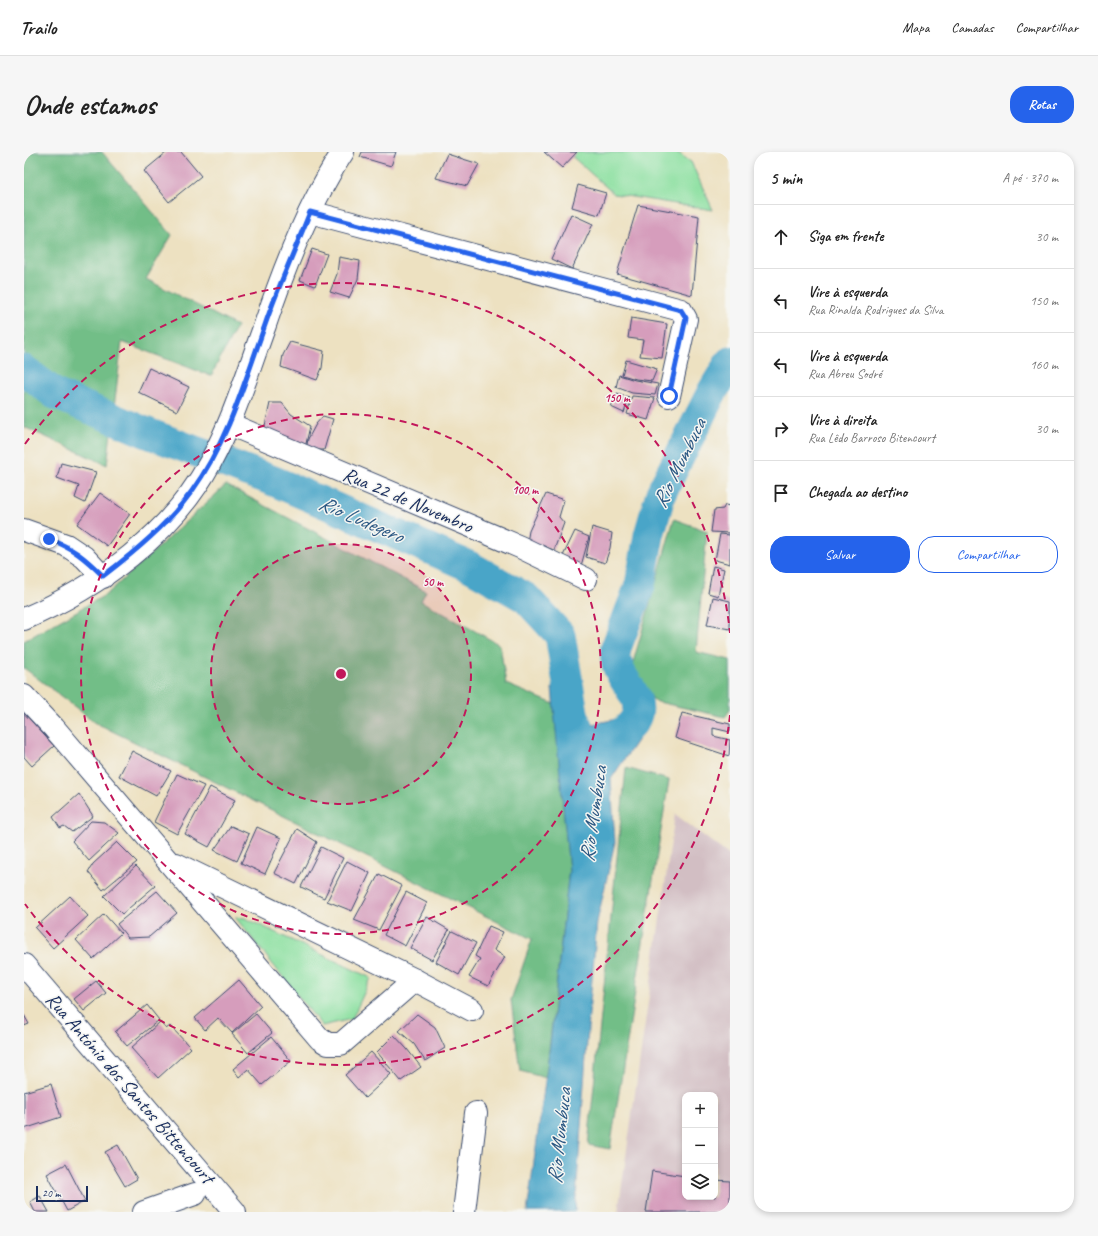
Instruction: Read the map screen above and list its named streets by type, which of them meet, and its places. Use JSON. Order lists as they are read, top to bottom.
{
  "streets": {
    "street": ["Rua 22 de Novembro", "Rua António dos Santos Bittencourt"]
  },
  "water": ["Rio Mumbuca", "Rio Ludegero"],
  "scale_bar": "20 m",
  "page": {
    "header": "Trailo",
    "nav": ["Mapa", "Camadas", "Compartilhar"],
    "buttons": [
      "Rotas",
      ["Salvar", "Compartilhar"]
    ],
    "title": "Onde estamos",
    "heading": ["5 min", "A pé · 370 m"],
    "list": [
      ["Siga em frente", "30 m"],
      ["Vire à esquerda", "Rua Rinalda Rodrigues da Silva", "150 m"],
      ["Vire à esquerda", "Rua Abreu Sodré", "160 m"],
      ["Vire à direita", "Rua Lêdo Barroso Bitencourt", "30 m"],
      "Chegada ao destino"
    ],
    "map_buttons": ["+", "−"],
    "scale": "20 m"
  },
  "rings": ["150 m", "100 m", "50 m"]
}
